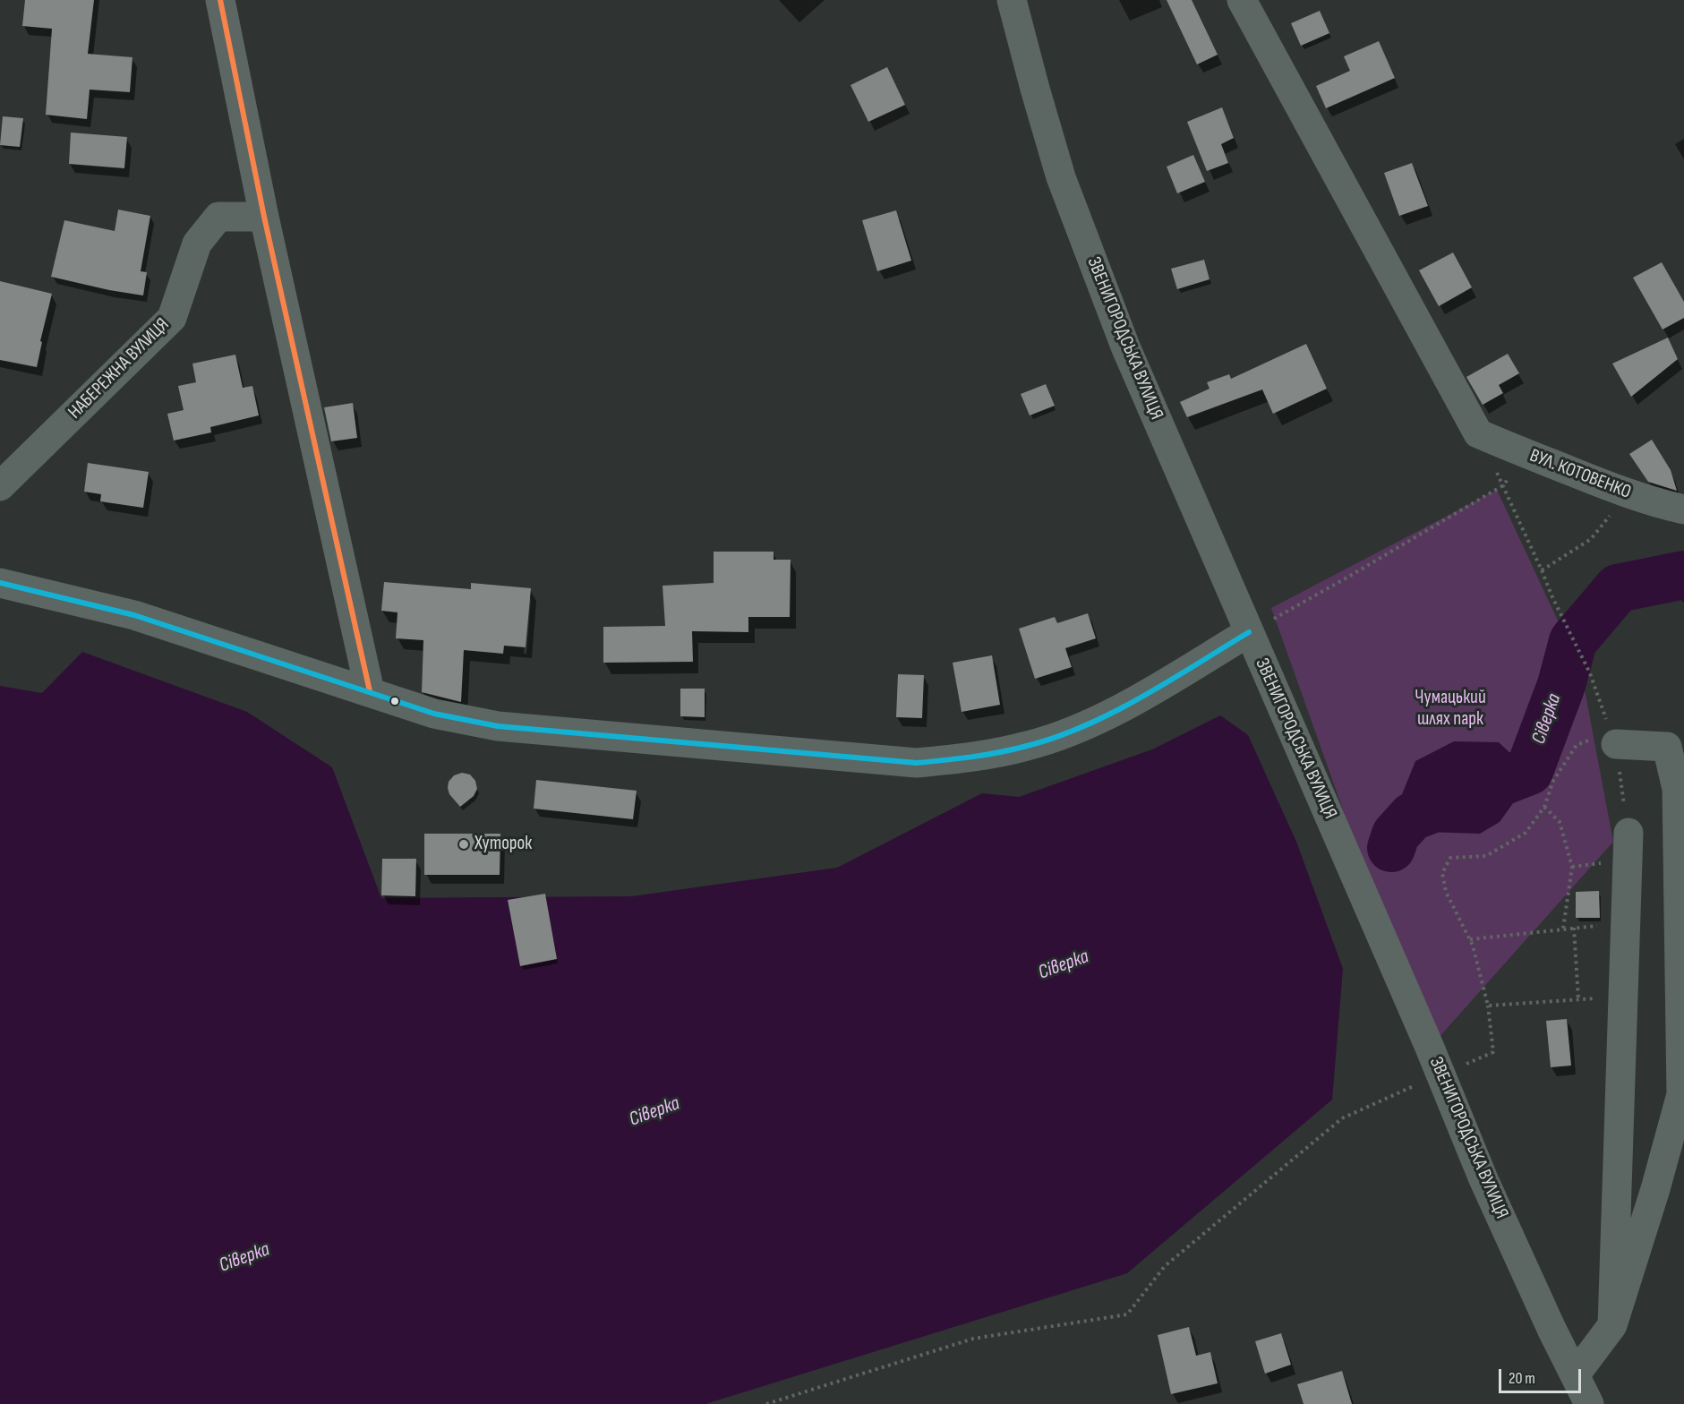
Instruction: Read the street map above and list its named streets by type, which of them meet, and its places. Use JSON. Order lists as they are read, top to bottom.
{
  "streets": {
    "street": ["ЗВЕНИГОРОДСЬКА ВУЛИЦЯ", "НАБЕРЕЖНА ВУЛИЦЯ", "ВУЛ. КОТОВЕНКО"]
  },
  "water": ["Сіверка"],
  "parks": ["Чумацький шлях парк"],
  "places": ["Хуторок"],
  "scale_bar": "20 m"
}
